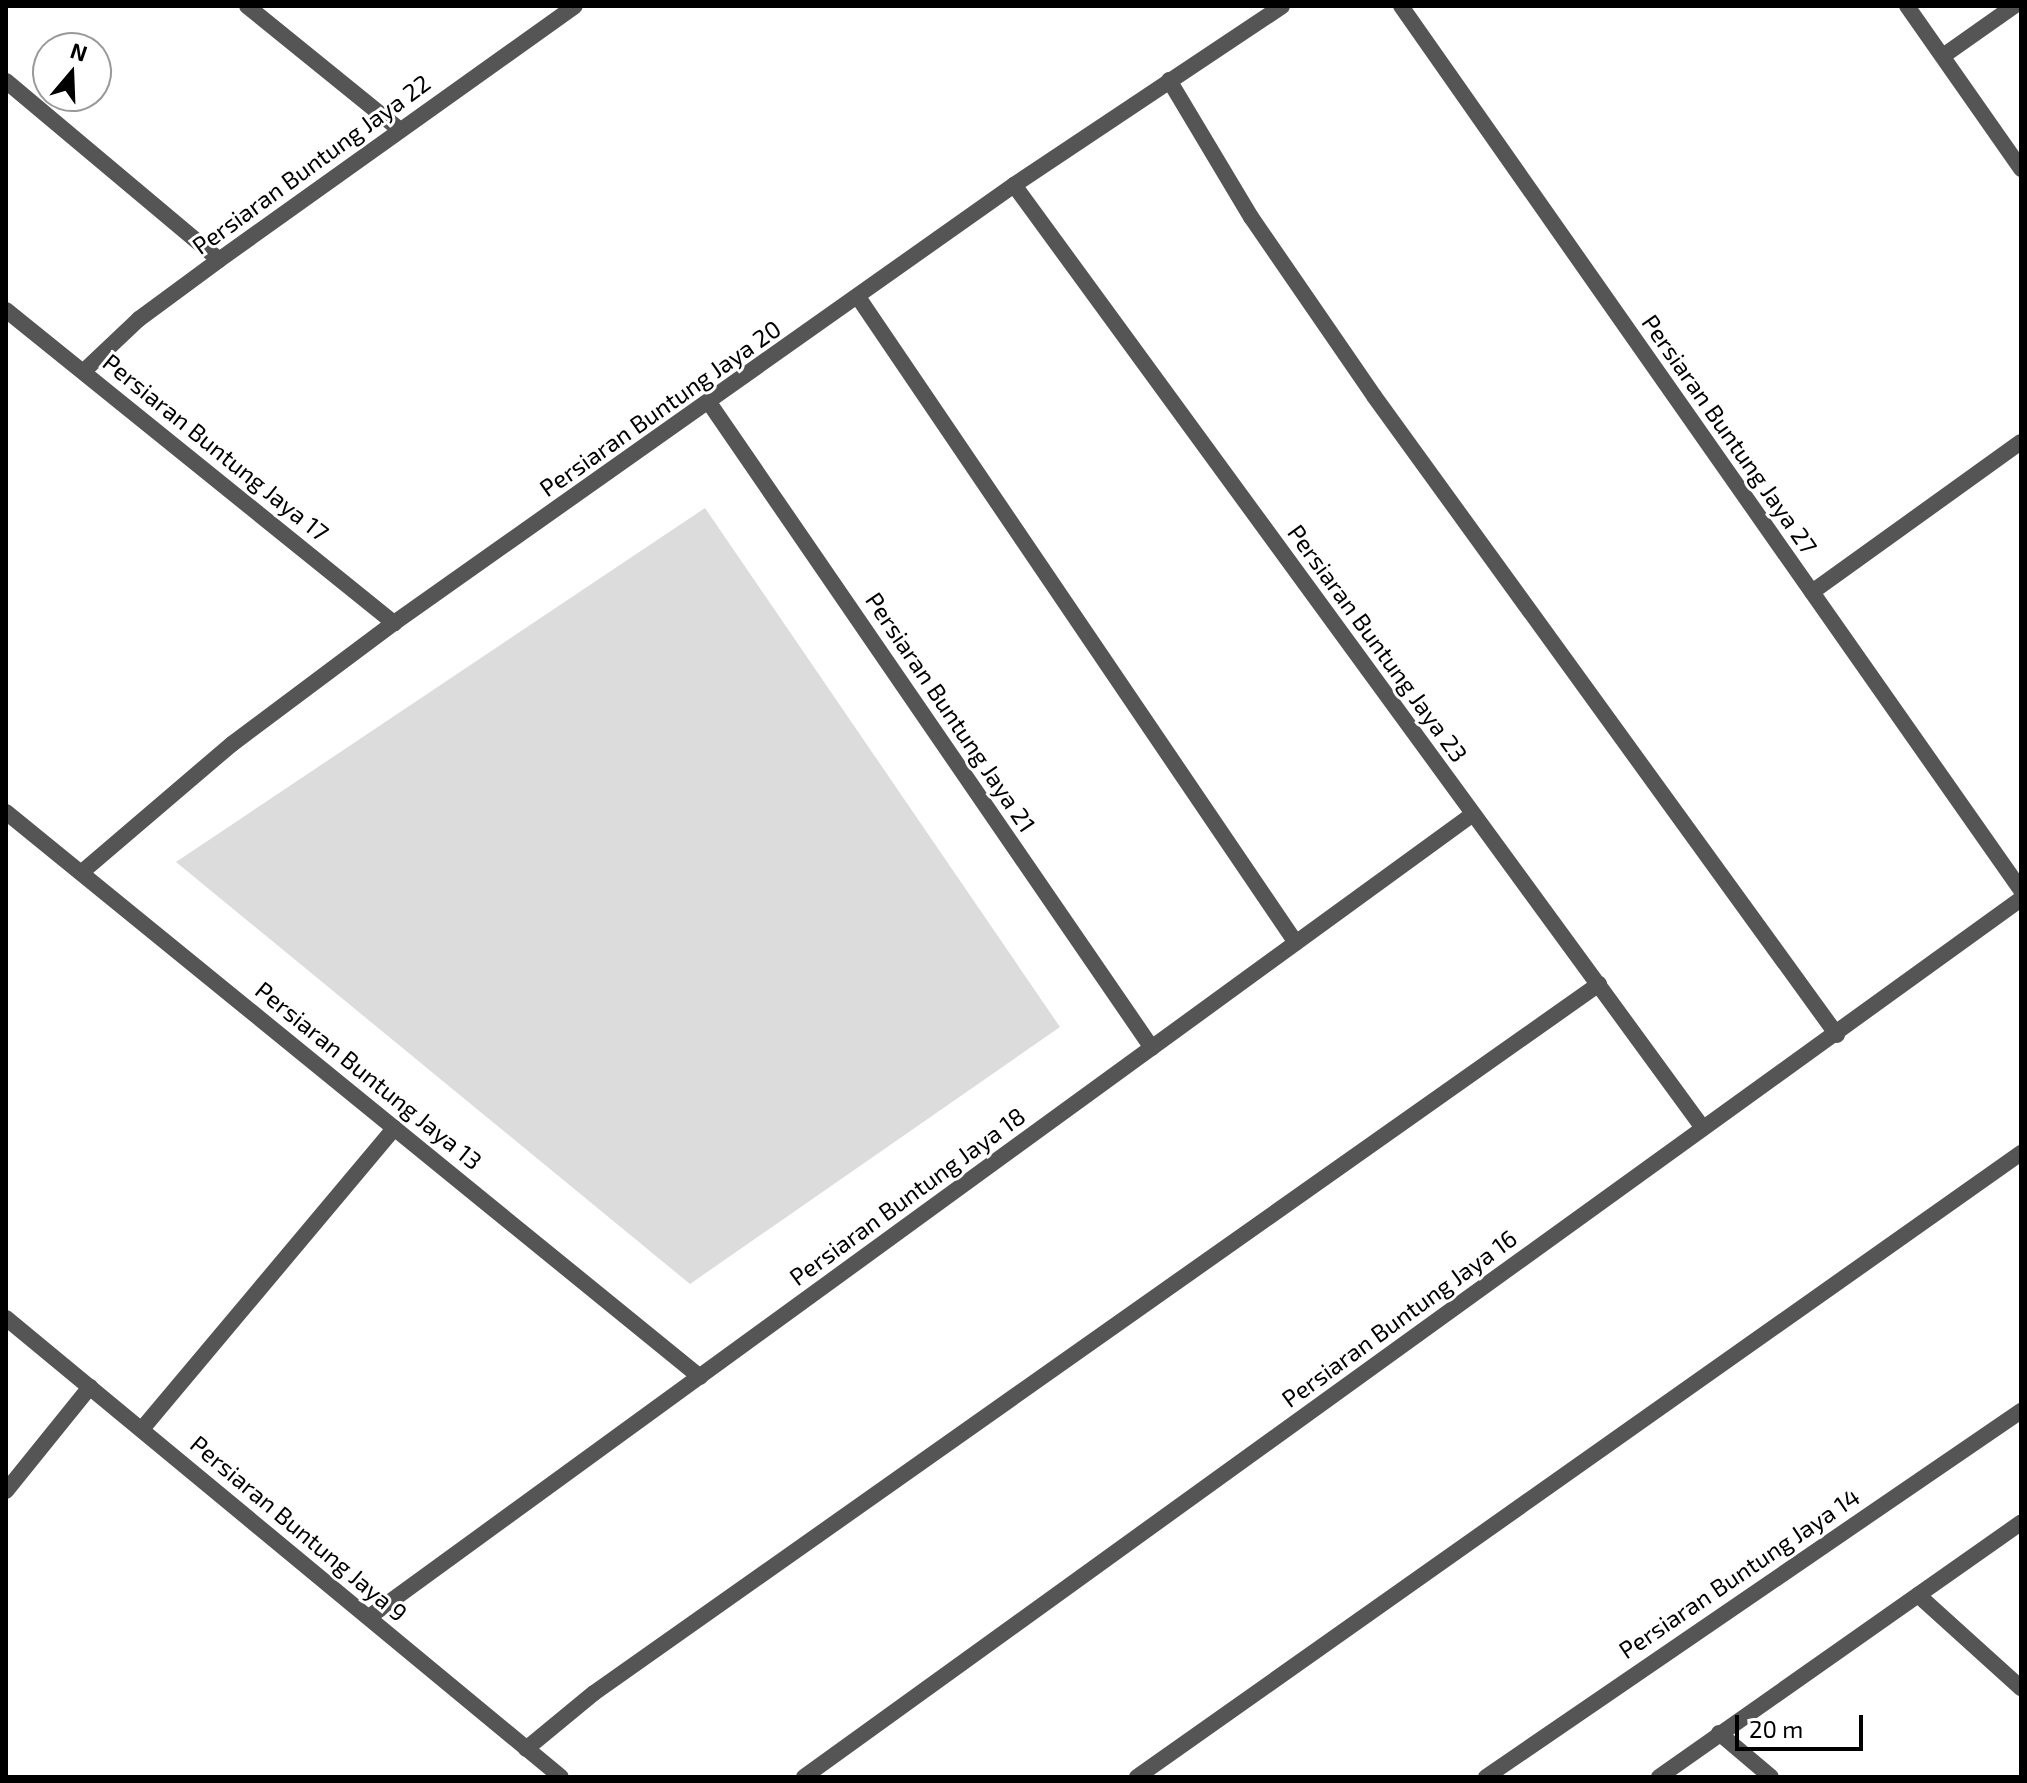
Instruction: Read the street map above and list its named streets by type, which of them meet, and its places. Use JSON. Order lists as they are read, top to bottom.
{
  "streets": {
    "street": [
      "Persiaran Buntung Jaya 22",
      "Persiaran Buntung Jaya 20",
      "Persiaran Buntung Jaya 27",
      "Persiaran Buntung Jaya 17",
      "Persiaran Buntung Jaya 23",
      "Persiaran Buntung Jaya 21",
      "Persiaran Buntung Jaya 13",
      "Persiaran Buntung Jaya 18",
      "Persiaran Buntung Jaya 16",
      "Persiaran Buntung Jaya 9",
      "Persiaran Buntung Jaya 14"
    ]
  },
  "crossings": [
    ["Persiaran Buntung Jaya 22", "Persiaran Buntung Jaya 17"],
    ["Persiaran Buntung Jaya 20", "Persiaran Buntung Jaya 17"],
    ["Persiaran Buntung Jaya 20", "Persiaran Buntung Jaya 23"],
    ["Persiaran Buntung Jaya 20", "Persiaran Buntung Jaya 21"],
    ["Persiaran Buntung Jaya 20", "Persiaran Buntung Jaya 13"],
    ["Persiaran Buntung Jaya 23", "Persiaran Buntung Jaya 18"],
    ["Persiaran Buntung Jaya 23", "Persiaran Buntung Jaya 16"],
    ["Persiaran Buntung Jaya 21", "Persiaran Buntung Jaya 18"],
    ["Persiaran Buntung Jaya 13", "Persiaran Buntung Jaya 18"],
    ["Persiaran Buntung Jaya 18", "Persiaran Buntung Jaya 9"]
  ],
  "scale_bar": "20 m",
  "north": "top"
}
